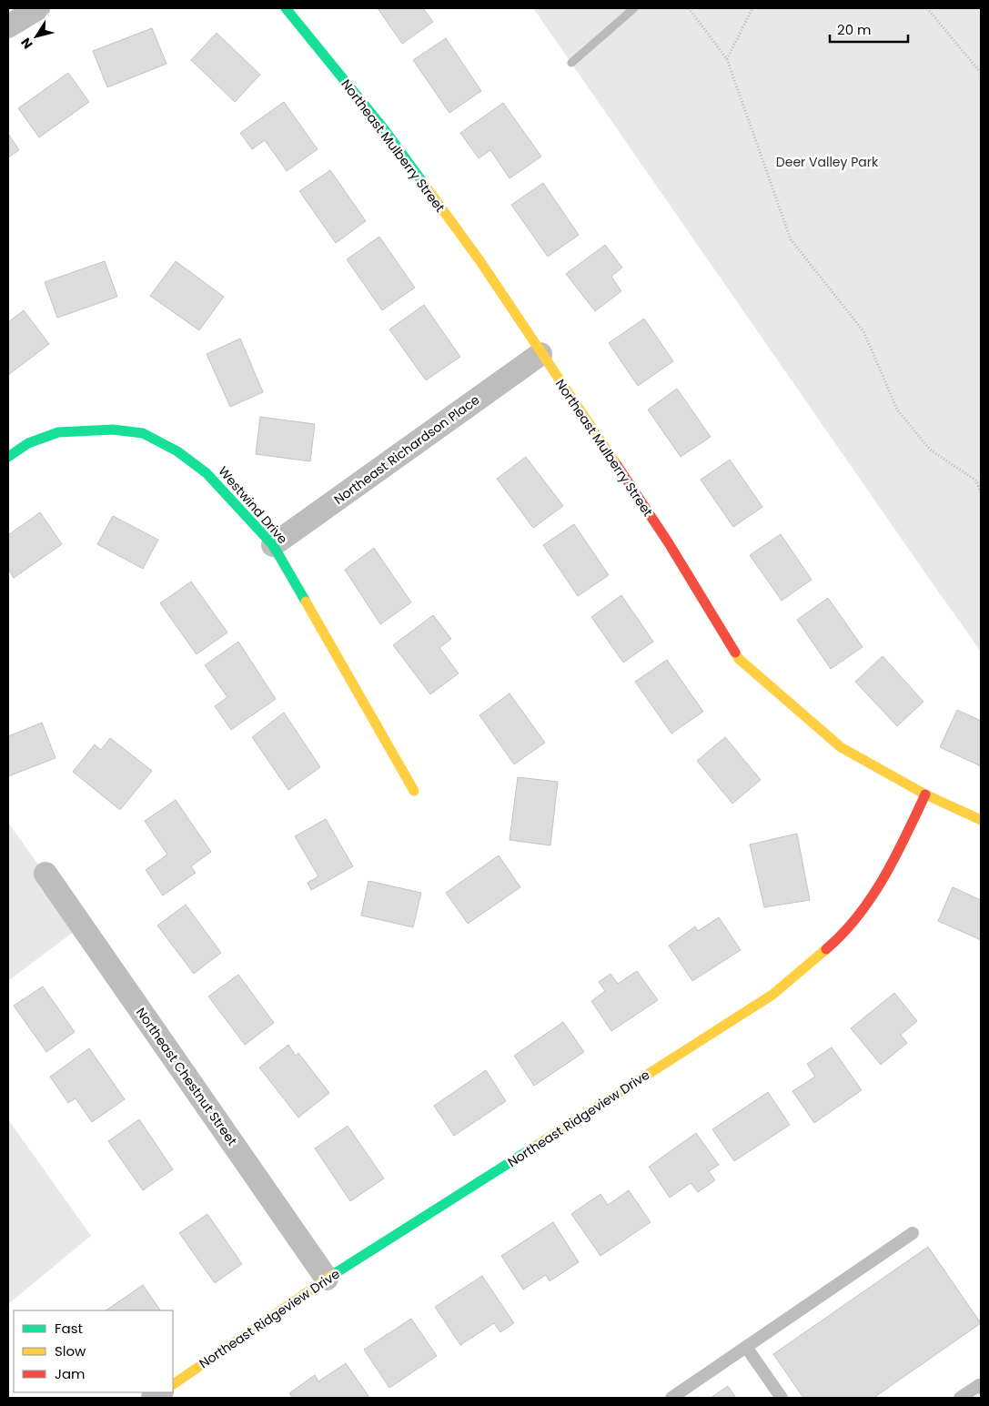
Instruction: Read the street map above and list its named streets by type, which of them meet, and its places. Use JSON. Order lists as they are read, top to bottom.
{
  "streets": {
    "street": [
      "Northeast Mulberry Street",
      "Northeast Richardson Place",
      "Westwind Drive",
      "Northeast Chestnut Street",
      "Northeast Ridgeview Drive"
    ]
  },
  "crossings": [
    ["Northeast Mulberry Street", "Northeast Richardson Place"],
    ["Northeast Mulberry Street", "Northeast Ridgeview Drive"],
    ["Northeast Richardson Place", "Westwind Drive"],
    ["Northeast Chestnut Street", "Northeast Ridgeview Drive"]
  ],
  "parks": ["Deer Valley Park"],
  "legend": ["Fast", "Slow", "Jam"],
  "scale_bar": "20 m",
  "north": "bottom left"
}
